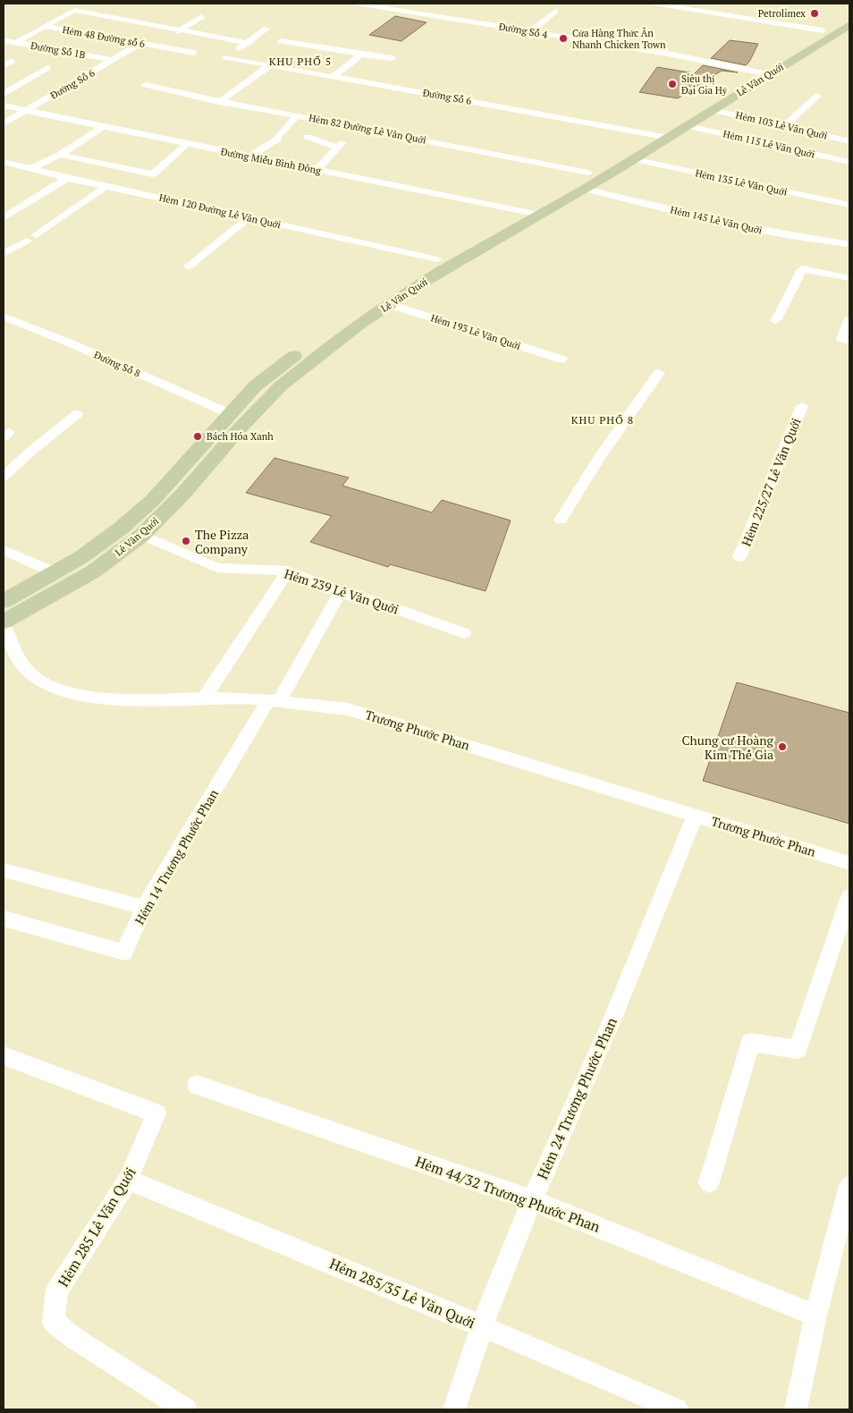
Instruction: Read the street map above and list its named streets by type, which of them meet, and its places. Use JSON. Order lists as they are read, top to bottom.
{
  "streets": {
    "main road": ["Lê Văn Quới"],
    "street": [
      "Đường Số 4",
      "Hẻm 48 Đường số 6",
      "Đường Số 1B",
      "Đường Số 6",
      "Hẻm 103 Lê Văn Quới",
      "Hẻm 82 Đường Lê Văn Quới",
      "Hẻm 115 Lê Văn Quới",
      "Đường Miếu Bình Đông",
      "Hẻm 135 Lê Văn Quới",
      "Hẻm 120 Đường Lê Văn Quới",
      "Hẻm 145 Lê Văn Quới",
      "Hẻm 193 Lê Văn Quới",
      "Đường Số 8",
      "Hẻm 225/27 Lê Văn Quới",
      "Hẻm 239 Lê Văn Quới",
      "Trương Phước Phan",
      "Hẻm 14 Trương Phước Phan",
      "Hẻm 24 Trương Phước Phan",
      "Hẻm 44/32 Trương Phước Phan",
      "Hẻm 285 Lê Văn Quới",
      "Hẻm 285/35 Lê Văn Quới"
    ]
  },
  "crossings": [
    ["Đường Số 4", "Lê Văn Quới"],
    ["Hẻm 48 Đường số 6", "Đường Số 1B"],
    ["Hẻm 48 Đường số 6", "Đường Số 6"],
    ["Đường Số 1B", "Đường Số 6"],
    ["Lê Văn Quới", "Đường Số 6"],
    ["Lê Văn Quới", "Hẻm 103 Lê Văn Quới"],
    ["Lê Văn Quới", "Hẻm 82 Đường Lê Văn Quới"],
    ["Lê Văn Quới", "Hẻm 115 Lê Văn Quới"],
    ["Lê Văn Quới", "Đường Miếu Bình Đông"],
    ["Lê Văn Quới", "Hẻm 135 Lê Văn Quới"],
    ["Lê Văn Quới", "Hẻm 120 Đường Lê Văn Quới"],
    ["Lê Văn Quới", "Hẻm 145 Lê Văn Quới"],
    ["Lê Văn Quới", "Hẻm 193 Lê Văn Quới"],
    ["Lê Văn Quới", "Đường Số 8"],
    ["Lê Văn Quới", "Hẻm 239 Lê Văn Quới"],
    ["Đường Số 6", "Đường Miếu Bình Đông"],
    ["Hẻm 239 Lê Văn Quới", "Hẻm 14 Trương Phước Phan"],
    ["Trương Phước Phan", "Hẻm 14 Trương Phước Phan"],
    ["Trương Phước Phan", "Hẻm 24 Trương Phước Phan"],
    ["Hẻm 24 Trương Phước Phan", "Hẻm 44/32 Trương Phước Phan"],
    ["Hẻm 24 Trương Phước Phan", "Hẻm 285/35 Lê Văn Quới"],
    ["Hẻm 285 Lê Văn Quới", "Hẻm 285/35 Lê Văn Quới"]
  ],
  "districts": ["KHU PHỐ 5", "KHU PHỐ 8"],
  "places": [
    "Petrolimex",
    "Cửa Hàng Thức Ăn Nhanh Chicken Town",
    "Siêu thị Đại Gia Hỷ",
    "Bách Hóa Xanh",
    "The Pizza Company",
    "Chung cư Hoàng Kim Thế Gia"
  ]
}
